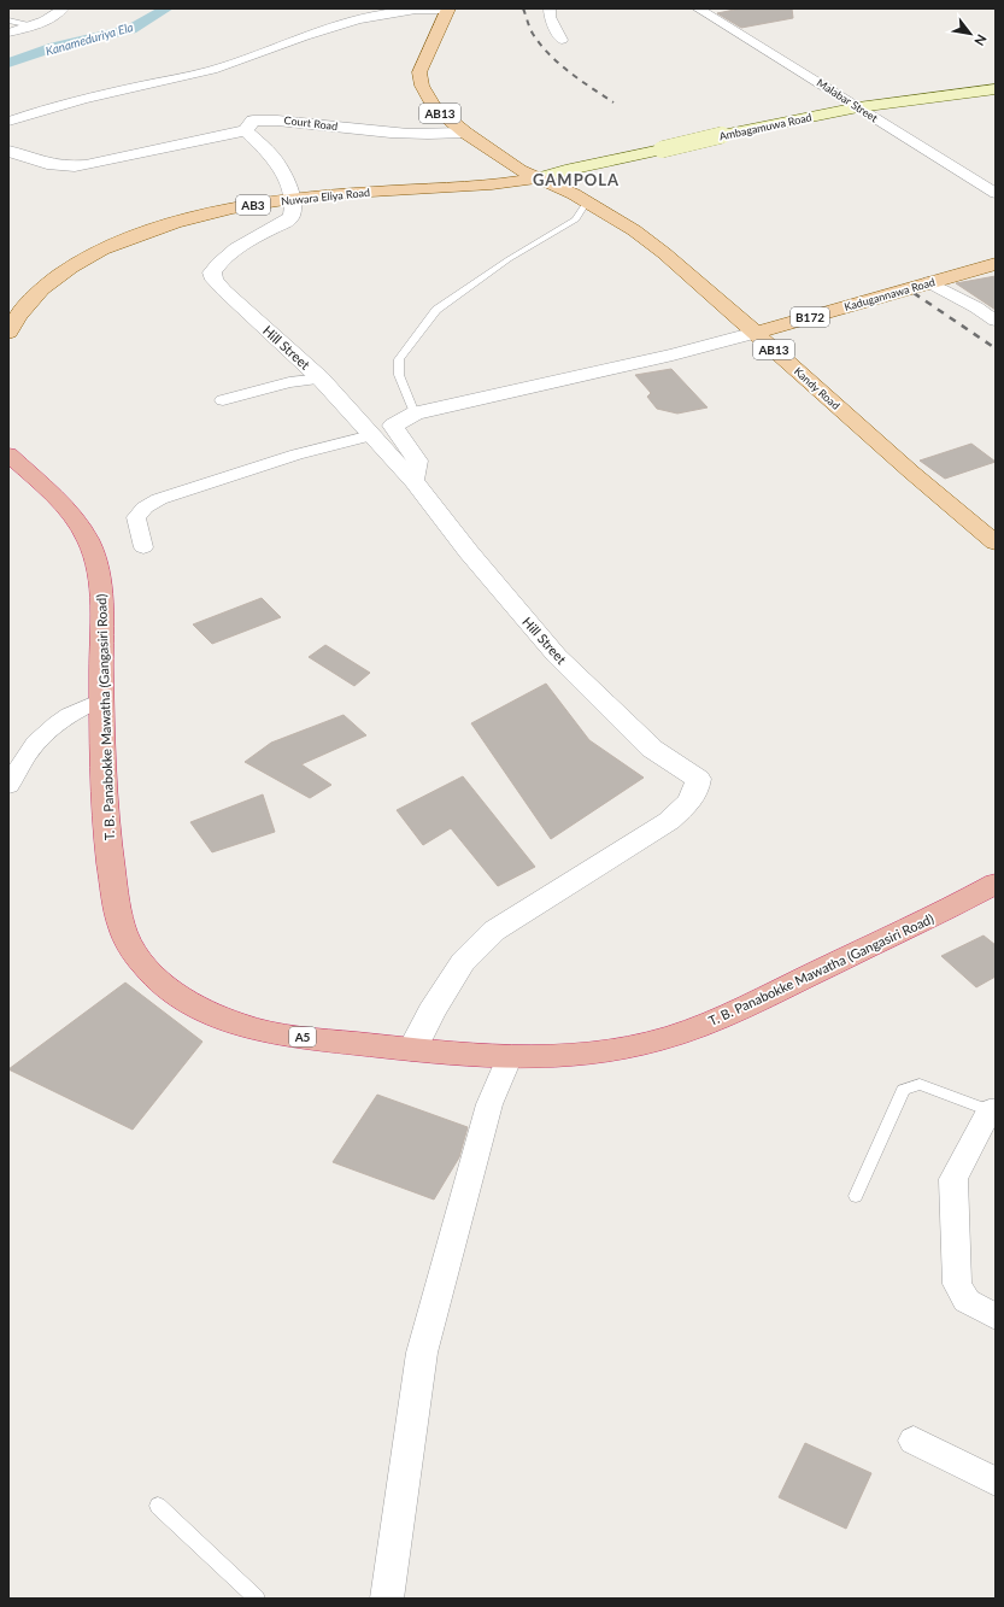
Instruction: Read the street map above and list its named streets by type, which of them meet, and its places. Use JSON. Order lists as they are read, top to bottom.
{
  "streets": {
    "highway": ["T. B. Panabokke Mawatha (Gangasiri Road)", "A5"],
    "main road": [
      "AB13",
      "Ambagamuwa Road",
      "Nuwara Eliya Road",
      "AB3",
      "Kadugannawa Road",
      "B172",
      "Kandy Road"
    ],
    "street": ["Malabar Street", "Court Road", "Hill Street"]
  },
  "crossings": [
    ["Malabar Street", "Ambagamuwa Road"],
    ["AB13", "Court Road"],
    ["AB13", "Ambagamuwa Road"],
    ["AB13", "Nuwara Eliya Road"],
    ["AB13", "Kandy Road"],
    ["Ambagamuwa Road", "Nuwara Eliya Road"],
    ["Ambagamuwa Road", "Kandy Road"],
    ["Nuwara Eliya Road", "Hill Street"],
    ["Nuwara Eliya Road", "Kandy Road"],
    ["Kadugannawa Road", "Kandy Road"],
    ["Hill Street", "T. B. Panabokke Mawatha (Gangasiri Road)"]
  ],
  "districts": ["GAMPOLA"],
  "water": ["Kanameduriya Ela"],
  "north": "bottom right"
}
